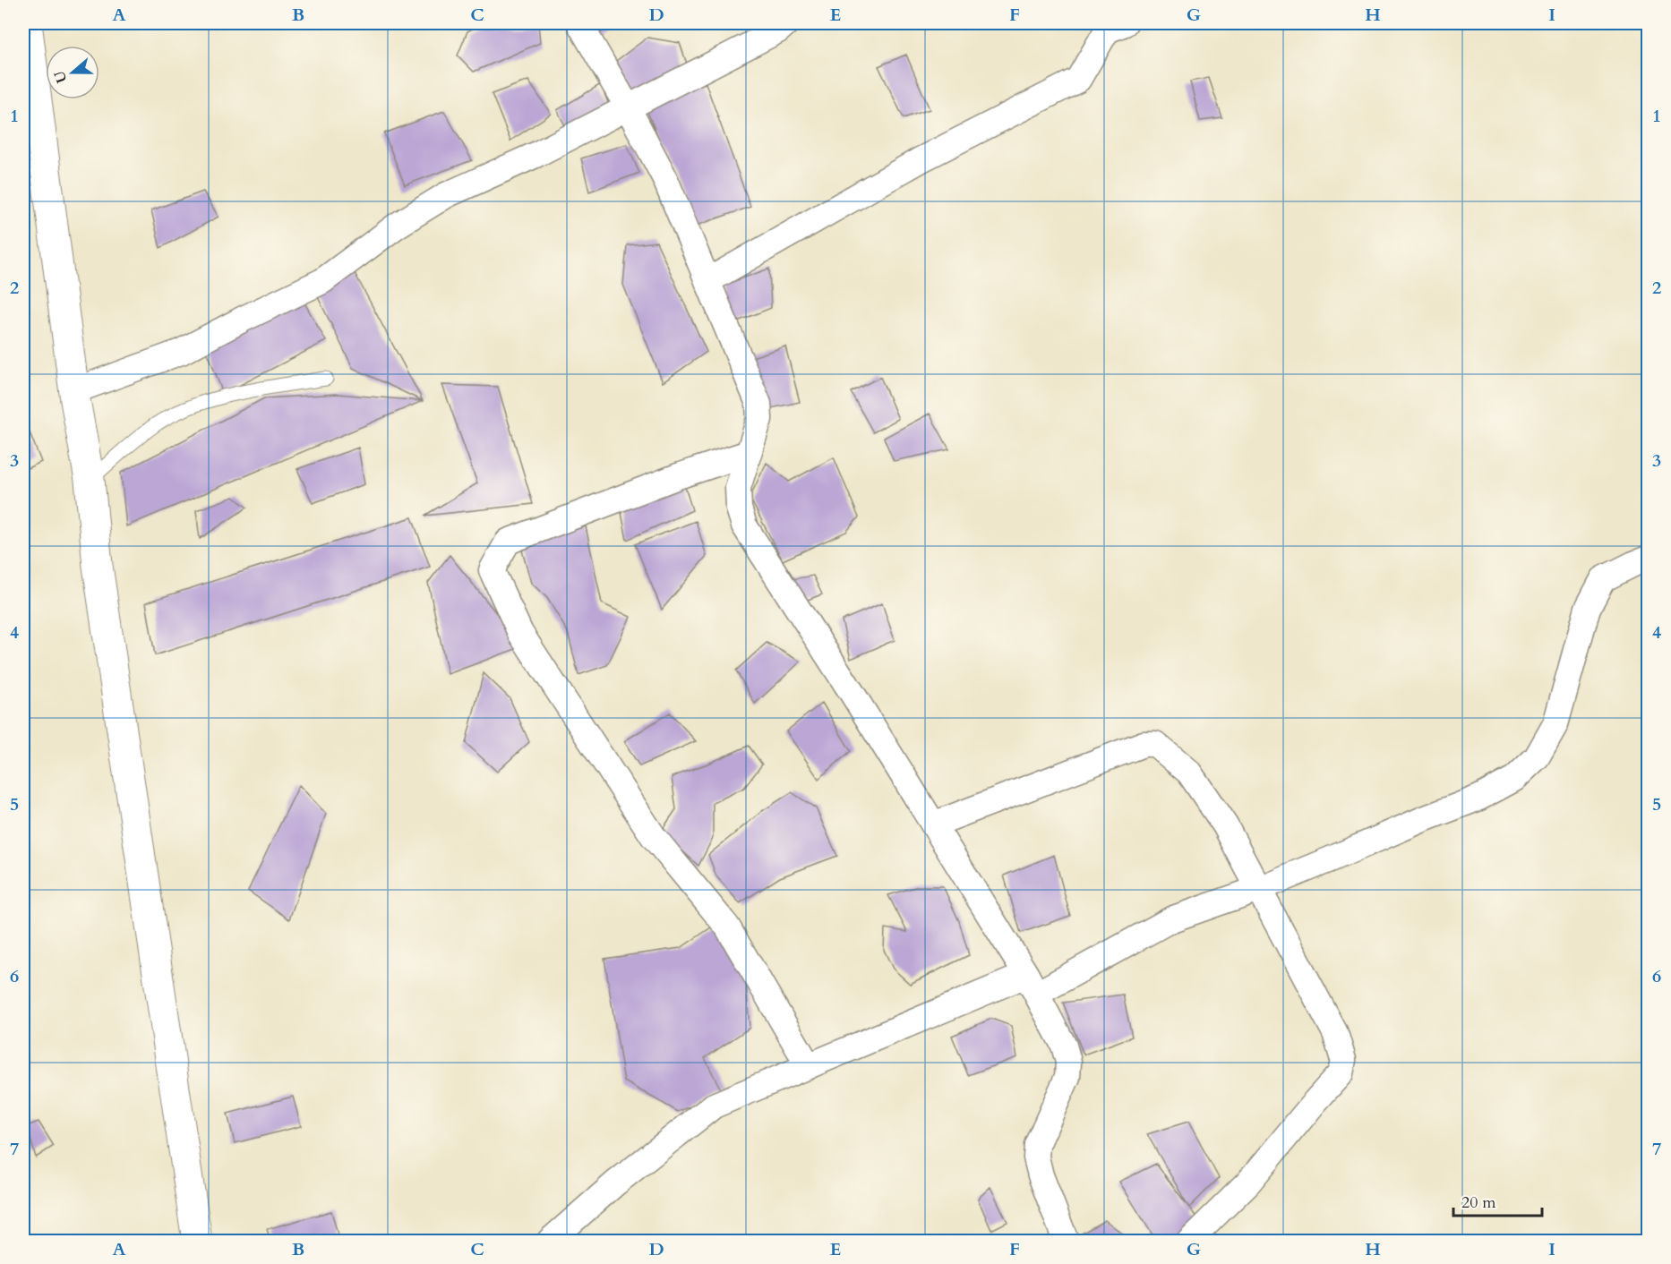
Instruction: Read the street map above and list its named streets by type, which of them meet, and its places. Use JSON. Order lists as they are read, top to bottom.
{
  "scale_bar": "20 m",
  "north": "left",
  "grid": {
    "columns": [
      "A",
      "B",
      "C",
      "D",
      "E",
      "F",
      "G",
      "H",
      "I"
    ],
    "rows": [
      "1",
      "2",
      "3",
      "4",
      "5",
      "6",
      "7"
    ]
  }
}
